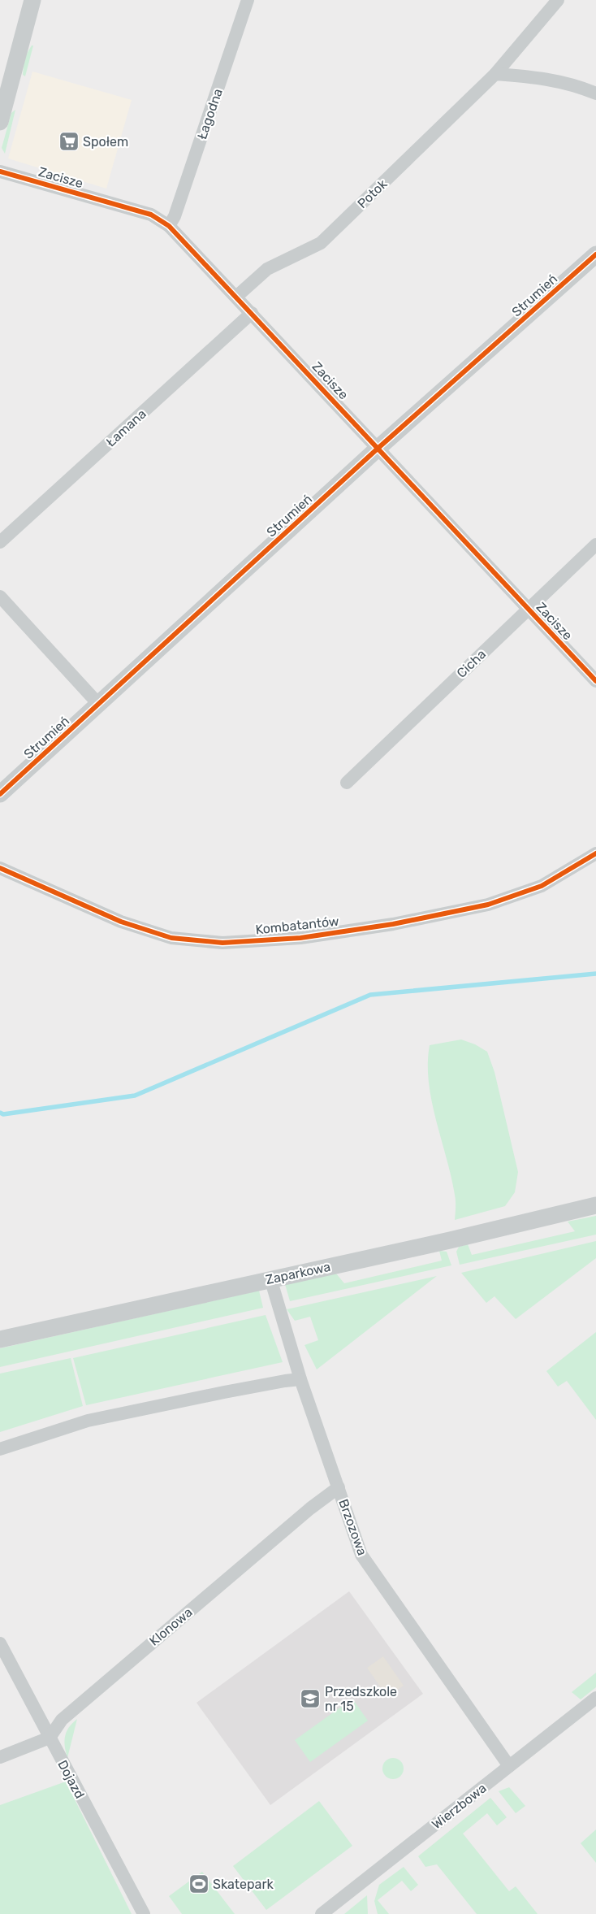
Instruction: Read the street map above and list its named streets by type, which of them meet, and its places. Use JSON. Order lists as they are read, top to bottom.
{
  "streets": {
    "street": [
      "Łagodna",
      "Zacisze",
      "Potok",
      "Strumień",
      "Łamana",
      "Cicha",
      "Kombatantów",
      "Zaparkowa",
      "Brzozowa",
      "Klonowa",
      "Dojazd",
      "Wierzbowa"
    ]
  },
  "crossings": [
    ["Łagodna", "Zacisze"],
    ["Zacisze", "Potok"],
    ["Zacisze", "Strumień"],
    ["Zacisze", "Łamana"],
    ["Zacisze", "Cicha"],
    ["Zaparkowa", "Brzozowa"],
    ["Brzozowa", "Klonowa"],
    ["Brzozowa", "Wierzbowa"],
    ["Klonowa", "Dojazd"]
  ],
  "places": {
    "supermarket": ["Społem"],
    "school or university": ["Przedszkole nr 15"],
    "sports": ["Skatepark"]
  }
}
